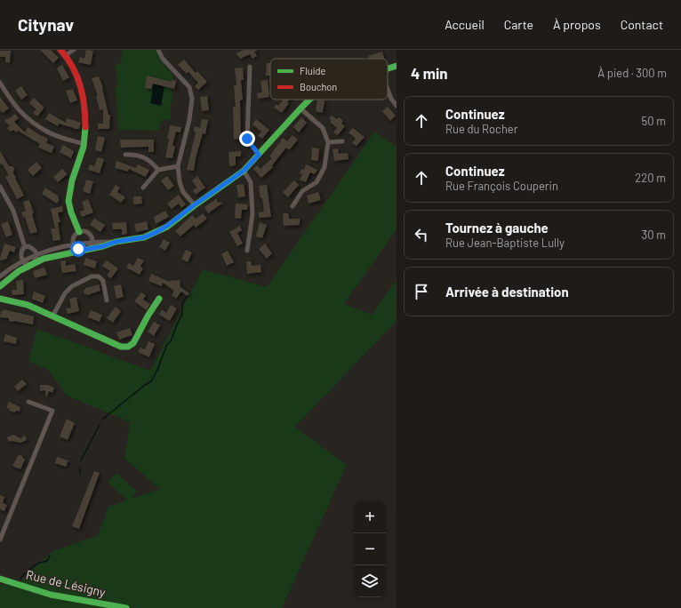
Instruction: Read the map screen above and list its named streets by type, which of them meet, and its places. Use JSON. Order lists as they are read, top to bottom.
{
  "streets": {
    "street": ["Rue de Lésigny"]
  },
  "legend": ["Fluide", "Bouchon"],
  "page": {
    "header": "Citynav",
    "nav": [
      "Accueil",
      "Carte",
      "À propos",
      "Contact"
    ],
    "heading": ["4 min", "À pied · 300 m"],
    "list": [
      ["Continuez", "Rue du Rocher", "50 m"],
      ["Continuez", "Rue François Couperin", "220 m"],
      ["Tournez à gauche", "Rue Jean-Baptiste Lully", "30 m"],
      "Arrivée à destination"
    ],
    "map_buttons": ["+", "−"]
  }
}
